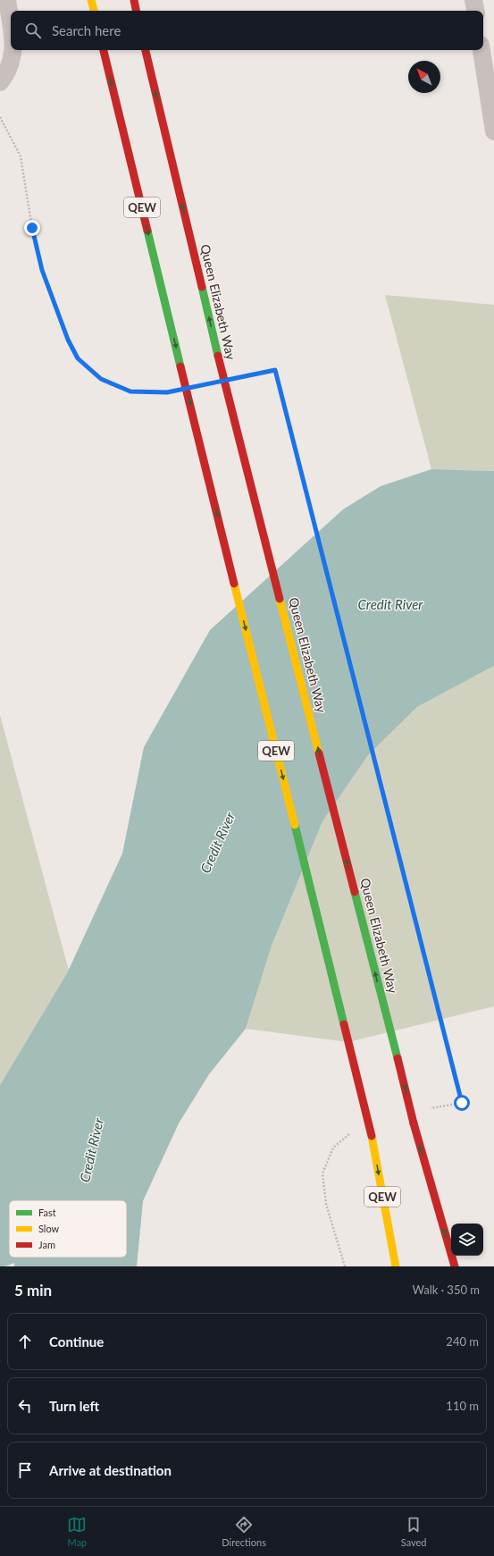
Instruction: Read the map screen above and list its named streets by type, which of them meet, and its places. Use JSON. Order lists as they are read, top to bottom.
{
  "streets": {
    "highway": ["QEW", "Queen Elizabeth Way"]
  },
  "water": ["Credit River"],
  "legend": ["Fast", "Slow", "Jam"],
  "north": "top left",
  "page": {
    "search": "Search here",
    "heading": ["5 min", "Walk · 350 m"],
    "list": [
      ["Continue", "240 m"],
      ["Turn left", "110 m"],
      "Arrive at destination"
    ],
    "nav": ["Map", "Directions", "Saved"]
  }
}
